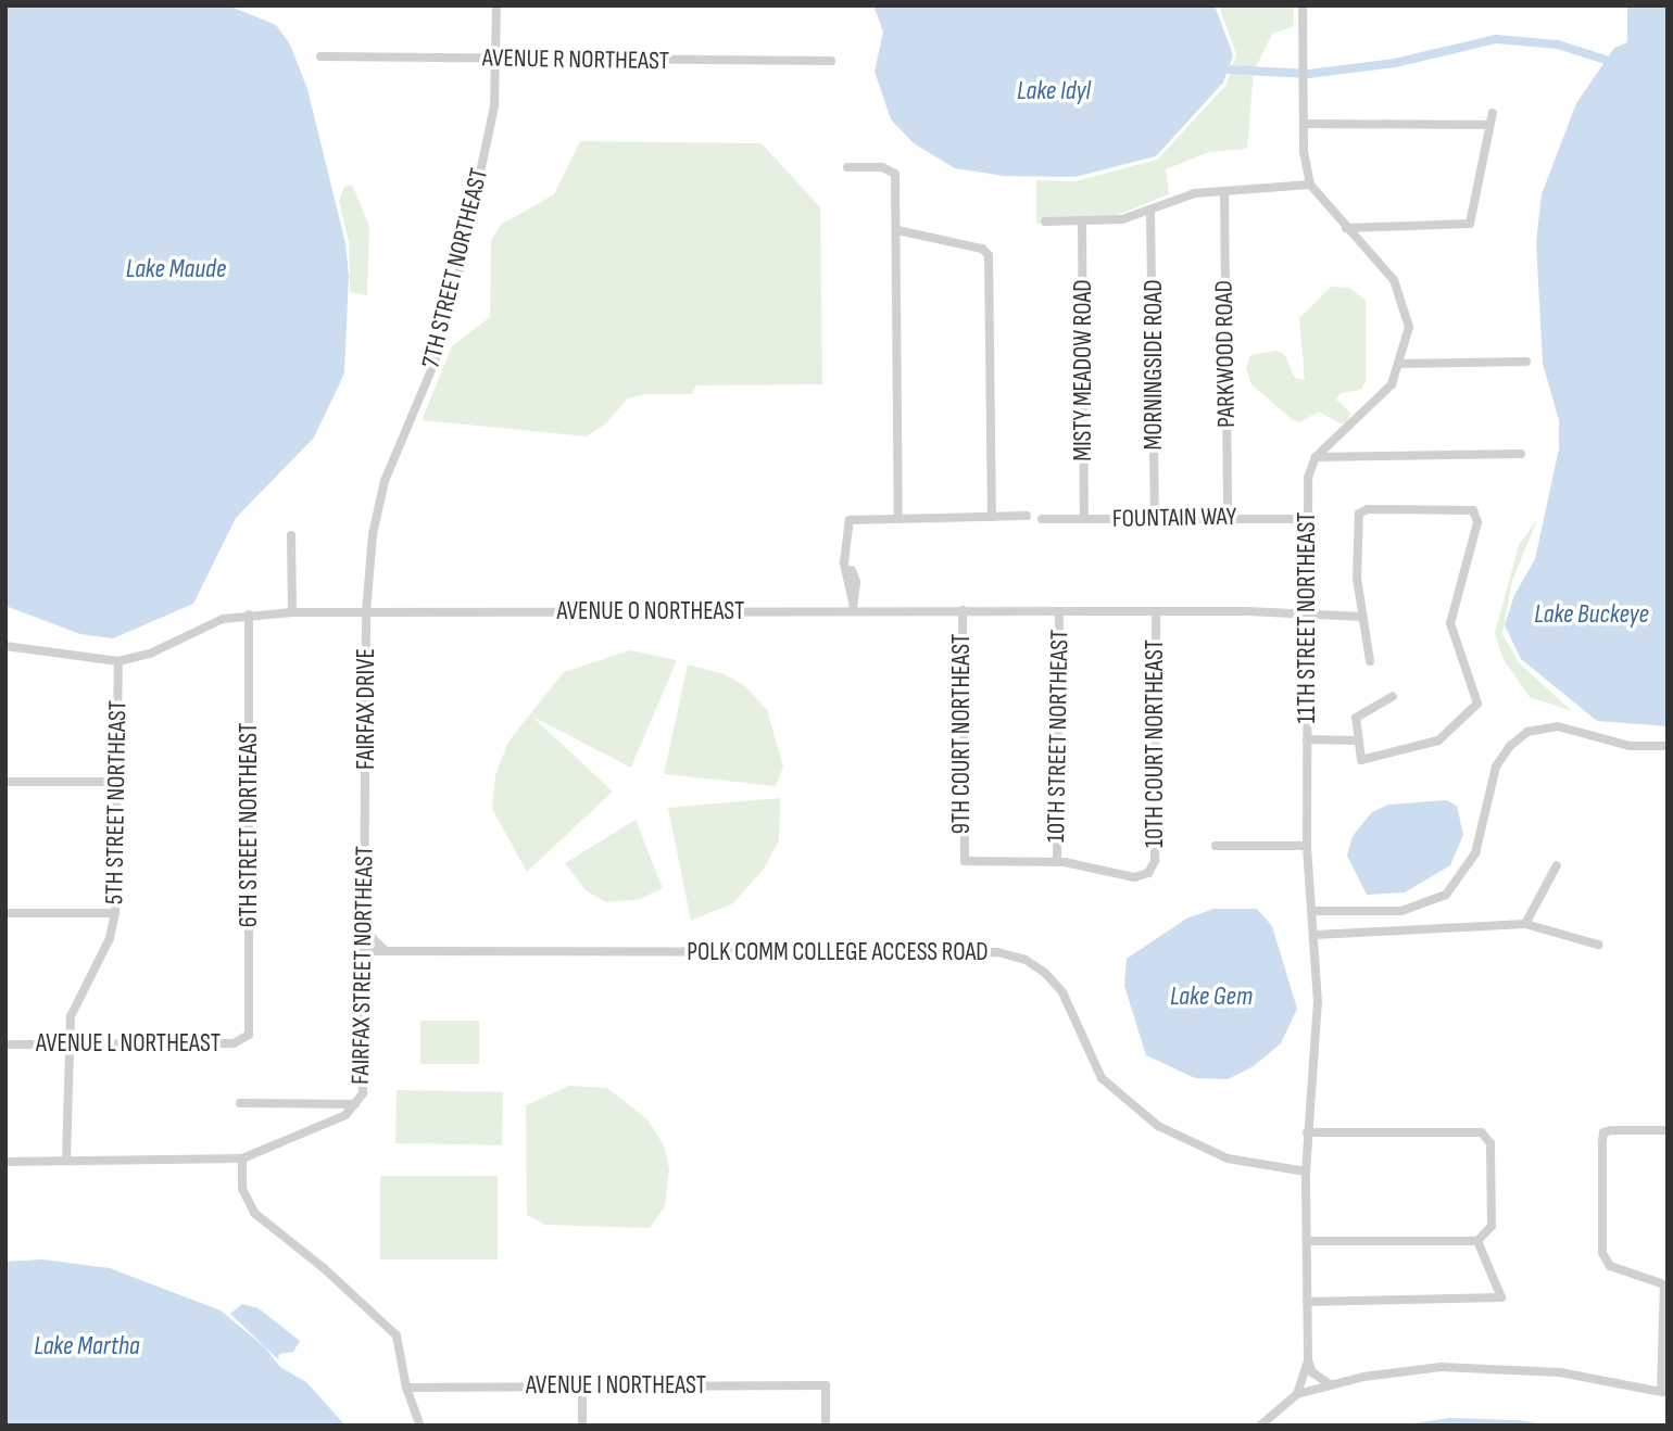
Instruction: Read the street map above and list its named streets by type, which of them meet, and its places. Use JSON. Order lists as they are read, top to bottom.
{
  "streets": {
    "street": [
      "AVENUE R NORTHEAST",
      "7TH STREET NORTHEAST",
      "PARKWOOD ROAD",
      "MORNINGSIDE ROAD",
      "MISTY MEADOW ROAD",
      "FOUNTAIN WAY",
      "AVENUE O NORTHEAST",
      "11TH STREET NORTHEAST",
      "FAIRFAX DRIVE",
      "9TH COURT NORTHEAST",
      "10TH STREET NORTHEAST",
      "10TH COURT NORTHEAST",
      "5TH STREET NORTHEAST",
      "6TH STREET NORTHEAST",
      "POLK COMM COLLEGE ACCESS ROAD",
      "FAIRFAX STREET NORTHEAST",
      "AVENUE L NORTHEAST",
      "AVENUE I NORTHEAST"
    ]
  },
  "crossings": [
    ["AVENUE R NORTHEAST", "7TH STREET NORTHEAST"],
    ["7TH STREET NORTHEAST", "AVENUE O NORTHEAST"],
    ["7TH STREET NORTHEAST", "FAIRFAX DRIVE"],
    ["PARKWOOD ROAD", "FOUNTAIN WAY"],
    ["MORNINGSIDE ROAD", "FOUNTAIN WAY"],
    ["MISTY MEADOW ROAD", "FOUNTAIN WAY"],
    ["FOUNTAIN WAY", "11TH STREET NORTHEAST"],
    ["AVENUE O NORTHEAST", "11TH STREET NORTHEAST"],
    ["AVENUE O NORTHEAST", "FAIRFAX DRIVE"],
    ["AVENUE O NORTHEAST", "9TH COURT NORTHEAST"],
    ["AVENUE O NORTHEAST", "10TH STREET NORTHEAST"],
    ["AVENUE O NORTHEAST", "10TH COURT NORTHEAST"],
    ["AVENUE O NORTHEAST", "5TH STREET NORTHEAST"],
    ["AVENUE O NORTHEAST", "6TH STREET NORTHEAST"],
    ["11TH STREET NORTHEAST", "POLK COMM COLLEGE ACCESS ROAD"],
    ["FAIRFAX DRIVE", "FAIRFAX STREET NORTHEAST"],
    ["9TH COURT NORTHEAST", "10TH STREET NORTHEAST"],
    ["9TH COURT NORTHEAST", "10TH COURT NORTHEAST"],
    ["10TH STREET NORTHEAST", "10TH COURT NORTHEAST"],
    ["5TH STREET NORTHEAST", "FAIRFAX STREET NORTHEAST"],
    ["5TH STREET NORTHEAST", "AVENUE L NORTHEAST"],
    ["6TH STREET NORTHEAST", "AVENUE L NORTHEAST"],
    ["POLK COMM COLLEGE ACCESS ROAD", "FAIRFAX STREET NORTHEAST"]
  ],
  "water": [
    "Lake Idyl",
    "Lake Maude",
    "Lake Buckeye",
    "Lake Gem",
    "Lake Martha"
  ]
}
